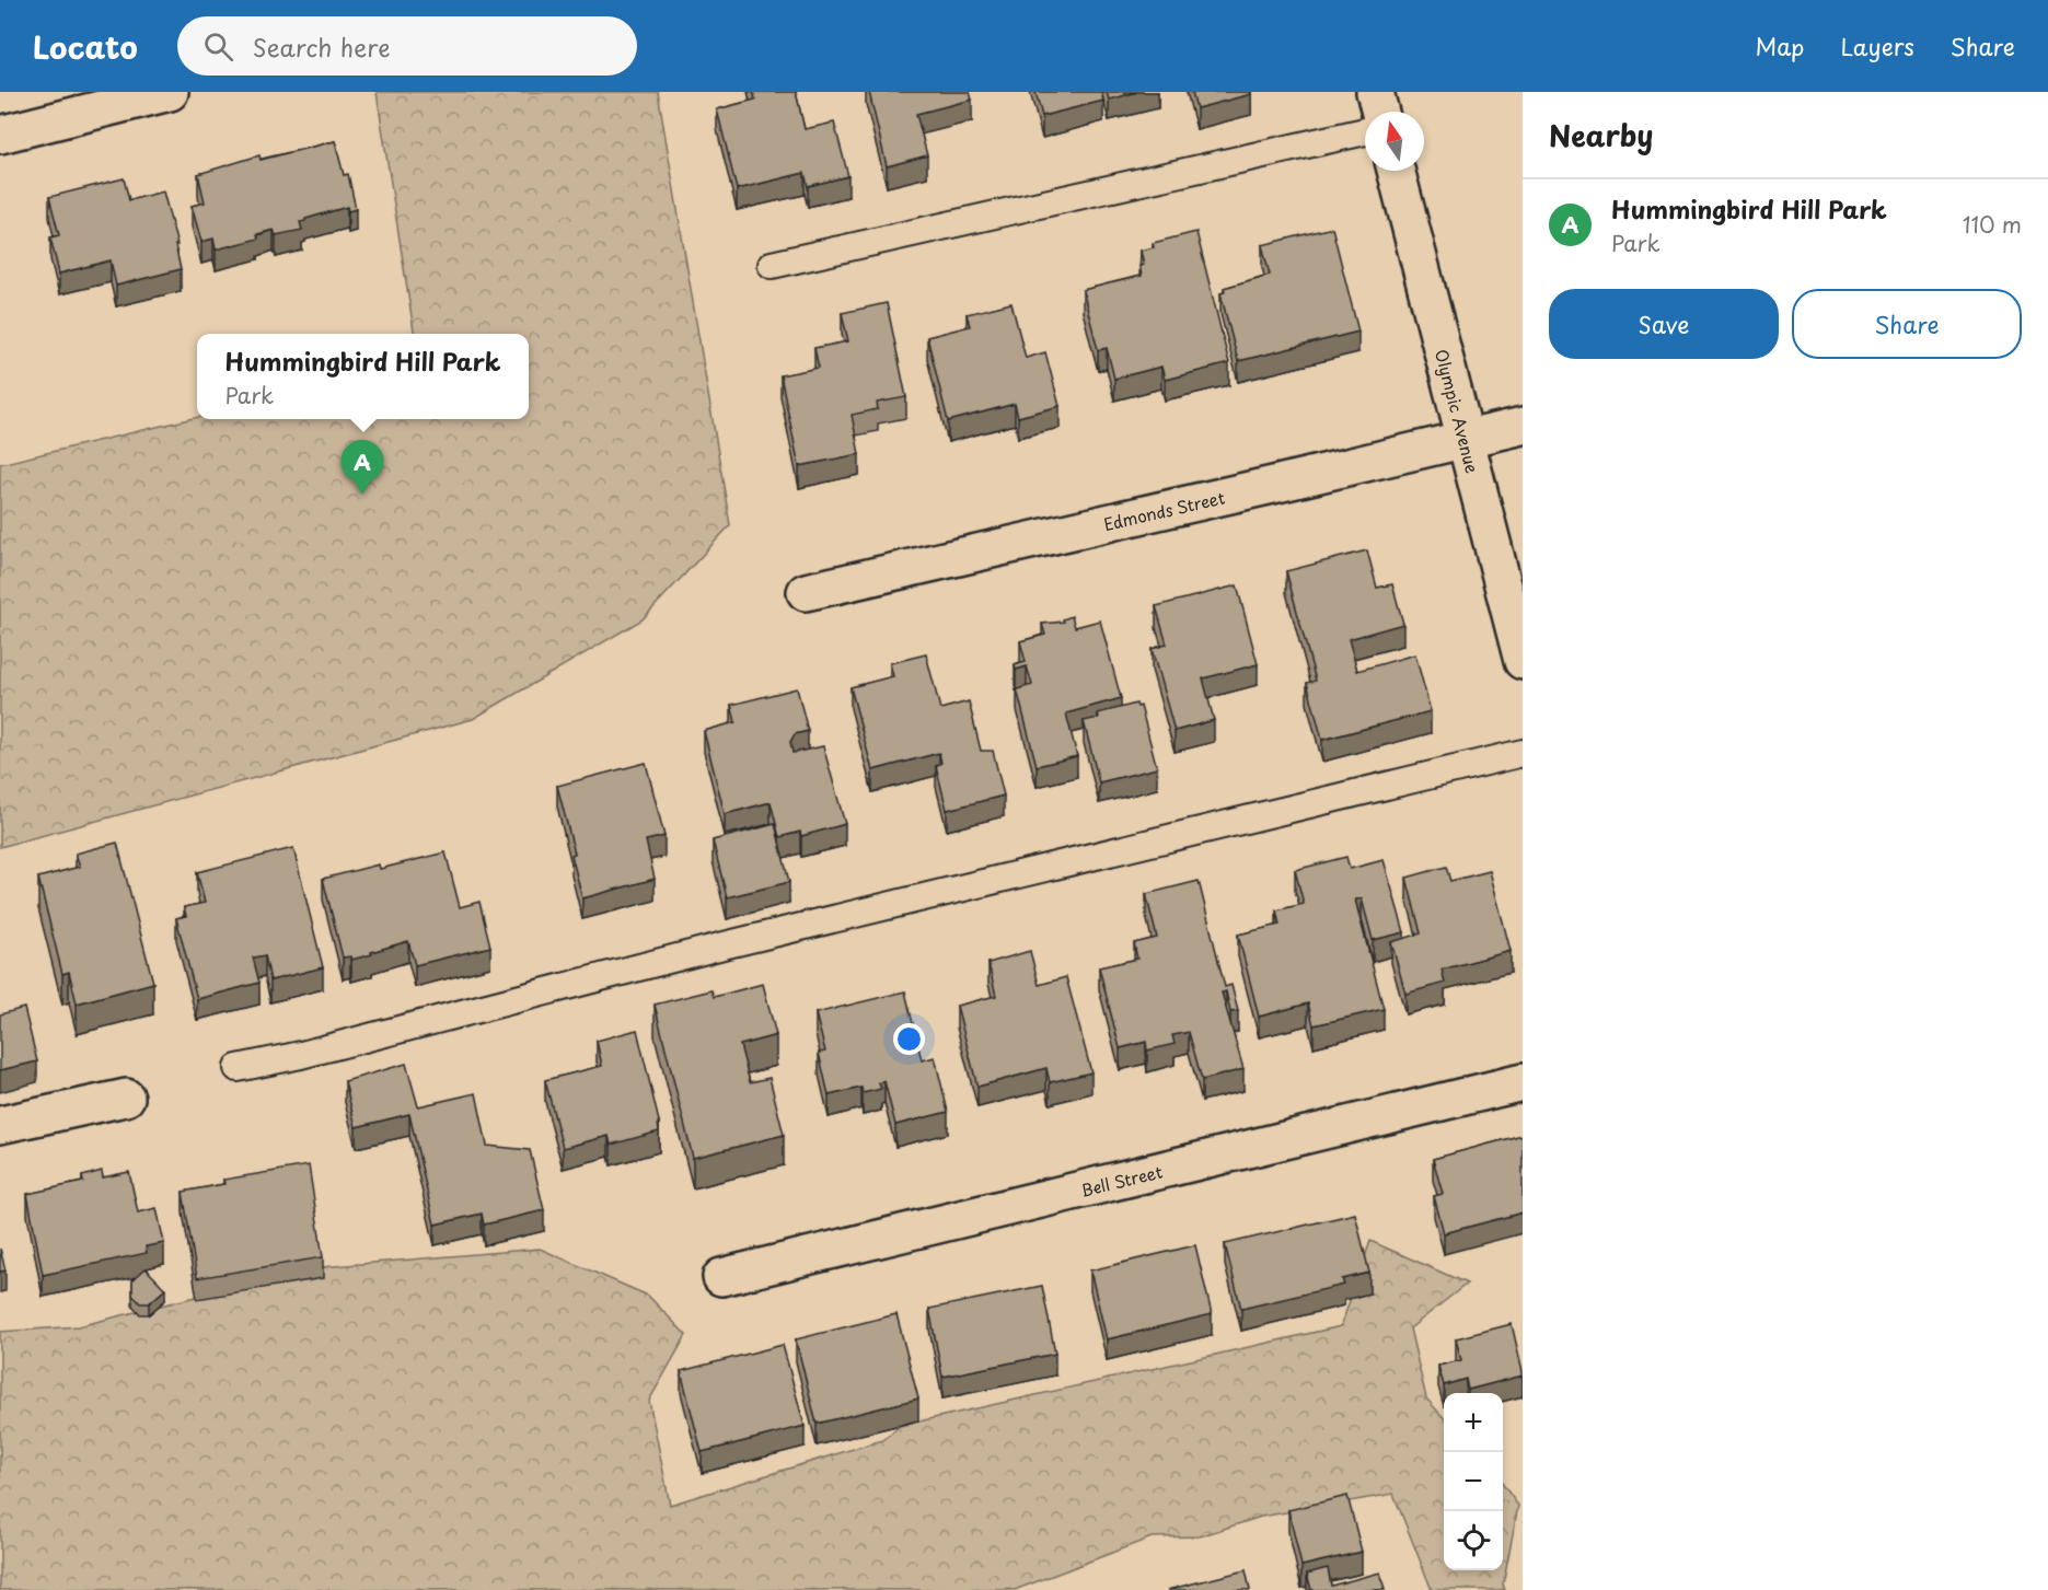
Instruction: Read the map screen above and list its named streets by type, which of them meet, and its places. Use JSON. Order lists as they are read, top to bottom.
{
  "streets": {
    "street": ["Olympic Avenue", "Edmonds Street", "Bell Street"]
  },
  "crossings": [
    ["Olympic Avenue", "Edmonds Street"]
  ],
  "north": "top",
  "page": {
    "header": "Locato",
    "search": "Search here",
    "nav": ["Map", "Layers", "Share"],
    "heading": "Nearby",
    "list": [
      {
        "mark": "A",
        "name": "Hummingbird Hill Park",
        "note": "Park",
        "value": "110 m"
      }
    ],
    "buttons": ["Save", "Share"],
    "popup": ["Hummingbird Hill Park", "Park"],
    "pins": "A",
    "map_buttons": ["+", "−"]
  }
}
